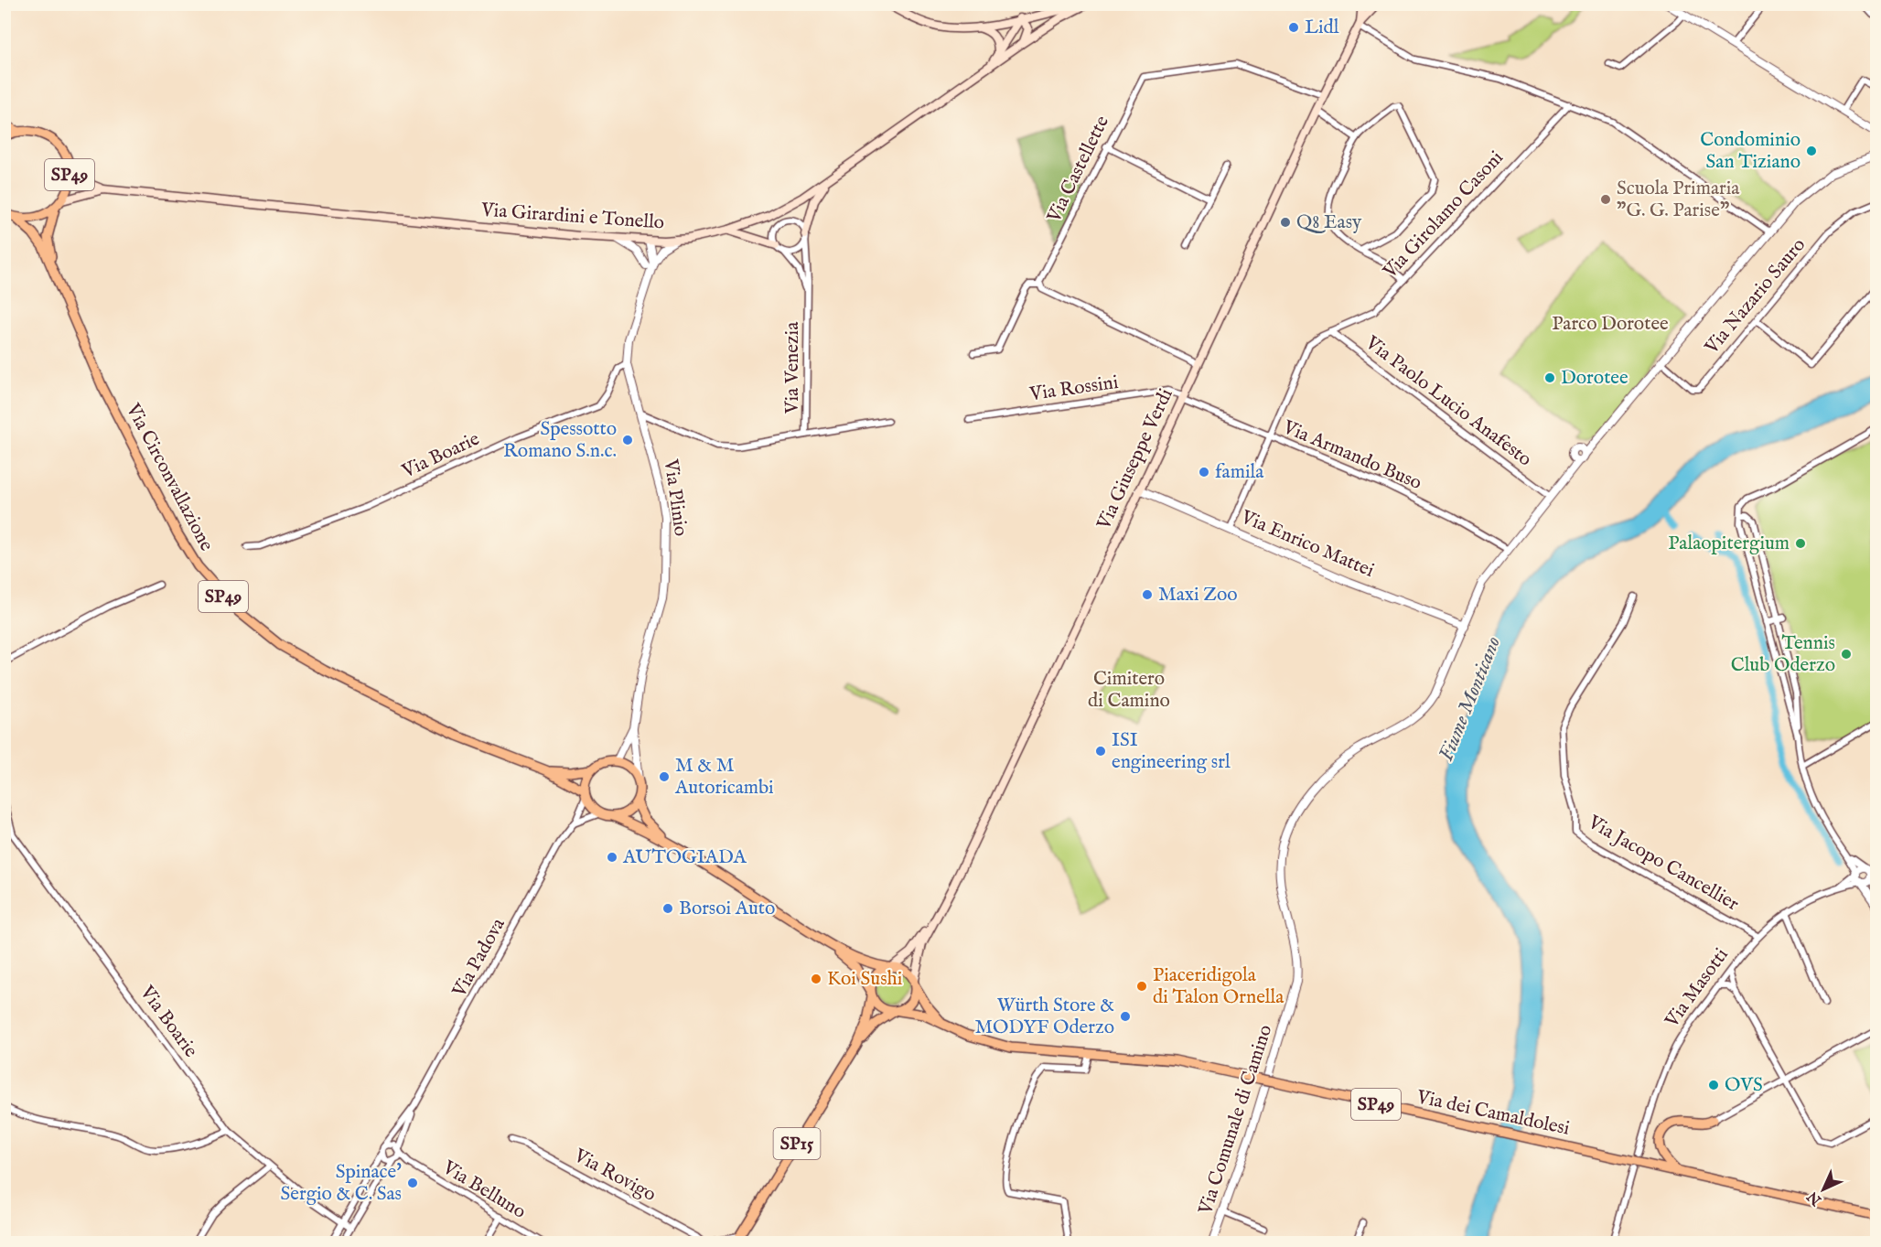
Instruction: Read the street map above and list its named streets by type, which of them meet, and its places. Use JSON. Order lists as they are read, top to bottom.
{
  "streets": {
    "main road": [
      "SP49",
      "Via Girardini e Tonello",
      "Via Giuseppe Verdi",
      "Via Circonvallazione",
      "Via dei Camaldolesi",
      "SP15"
    ],
    "street": [
      "Via Castellette",
      "Via Girolamo Casoni",
      "Via Nazario Sauro",
      "Via Venezia",
      "Via Rossini",
      "Via Paolo Lucio Anafesto",
      "Via Boarie",
      "Via Armando Buso",
      "Via Plinio",
      "Via Enrico Mattei",
      "Via Jacopo Cancellier",
      "Via Padova",
      "Via Masotti",
      "Via Comunale di Camino",
      "Via Rovigo",
      "Via Belluno"
    ]
  },
  "crossings": [
    ["Via Castellette", "Via Giuseppe Verdi"],
    ["SP49", "Via Girardini e Tonello"],
    ["SP49", "Via Giuseppe Verdi"],
    ["SP49", "Via Circonvallazione"],
    ["SP49", "Via Plinio"],
    ["SP49", "Via Padova"],
    ["SP49", "Via dei Camaldolesi"],
    ["SP49", "SP15"],
    ["Via Girolamo Casoni", "Via Paolo Lucio Anafesto"],
    ["Via Girolamo Casoni", "Via Armando Buso"],
    ["Via Girolamo Casoni", "Via Enrico Mattei"],
    ["Via Girardini e Tonello", "Via Plinio"],
    ["Via Nazario Sauro", "Via Comunale di Camino"],
    ["Via Venezia", "Via Plinio"],
    ["Via Rossini", "Via Armando Buso"],
    ["Via Rossini", "Via Giuseppe Verdi"],
    ["Via Paolo Lucio Anafesto", "Via Comunale di Camino"],
    ["Via Boarie", "Via Plinio"],
    ["Via Armando Buso", "Via Giuseppe Verdi"],
    ["Via Armando Buso", "Via Comunale di Camino"],
    ["Via Giuseppe Verdi", "Via Enrico Mattei"],
    ["Via Giuseppe Verdi", "Via dei Camaldolesi"],
    ["Via Giuseppe Verdi", "SP15"],
    ["Via Circonvallazione", "Via Plinio"],
    ["Via Circonvallazione", "Via Padova"],
    ["Via Plinio", "Via Padova"],
    ["Via Enrico Mattei", "Via Comunale di Camino"],
    ["Via Jacopo Cancellier", "Via Masotti"],
    ["Via dei Camaldolesi", "SP15"],
    ["SP15", "Via Rovigo"]
  ],
  "water": ["Fiume Monticano"],
  "parks": ["Parco Dorotee", "Cimitero di Camino"],
  "places": [
    "Lidl",
    "Condominio San Tiziano",
    "Scuola Primaria \"G. G. Parise\"",
    "Q8 Easy",
    "Dorotee",
    "Spessotto Romano S.n.c.",
    "famila",
    "Palaopitergium",
    "Maxi Zoo",
    "Tennis Club Oderzo",
    "ISI engineering srl",
    "M & M Autoricambi",
    "AUTOGIADA",
    "Borsoi Auto",
    "Koi Sushi",
    "Piaceridigola di Talon Ornella",
    "Würth Store & MODYF Oderzo",
    "OVS",
    "Spinace' Sergio & C. Sas"
  ],
  "north": "bottom left"
}
